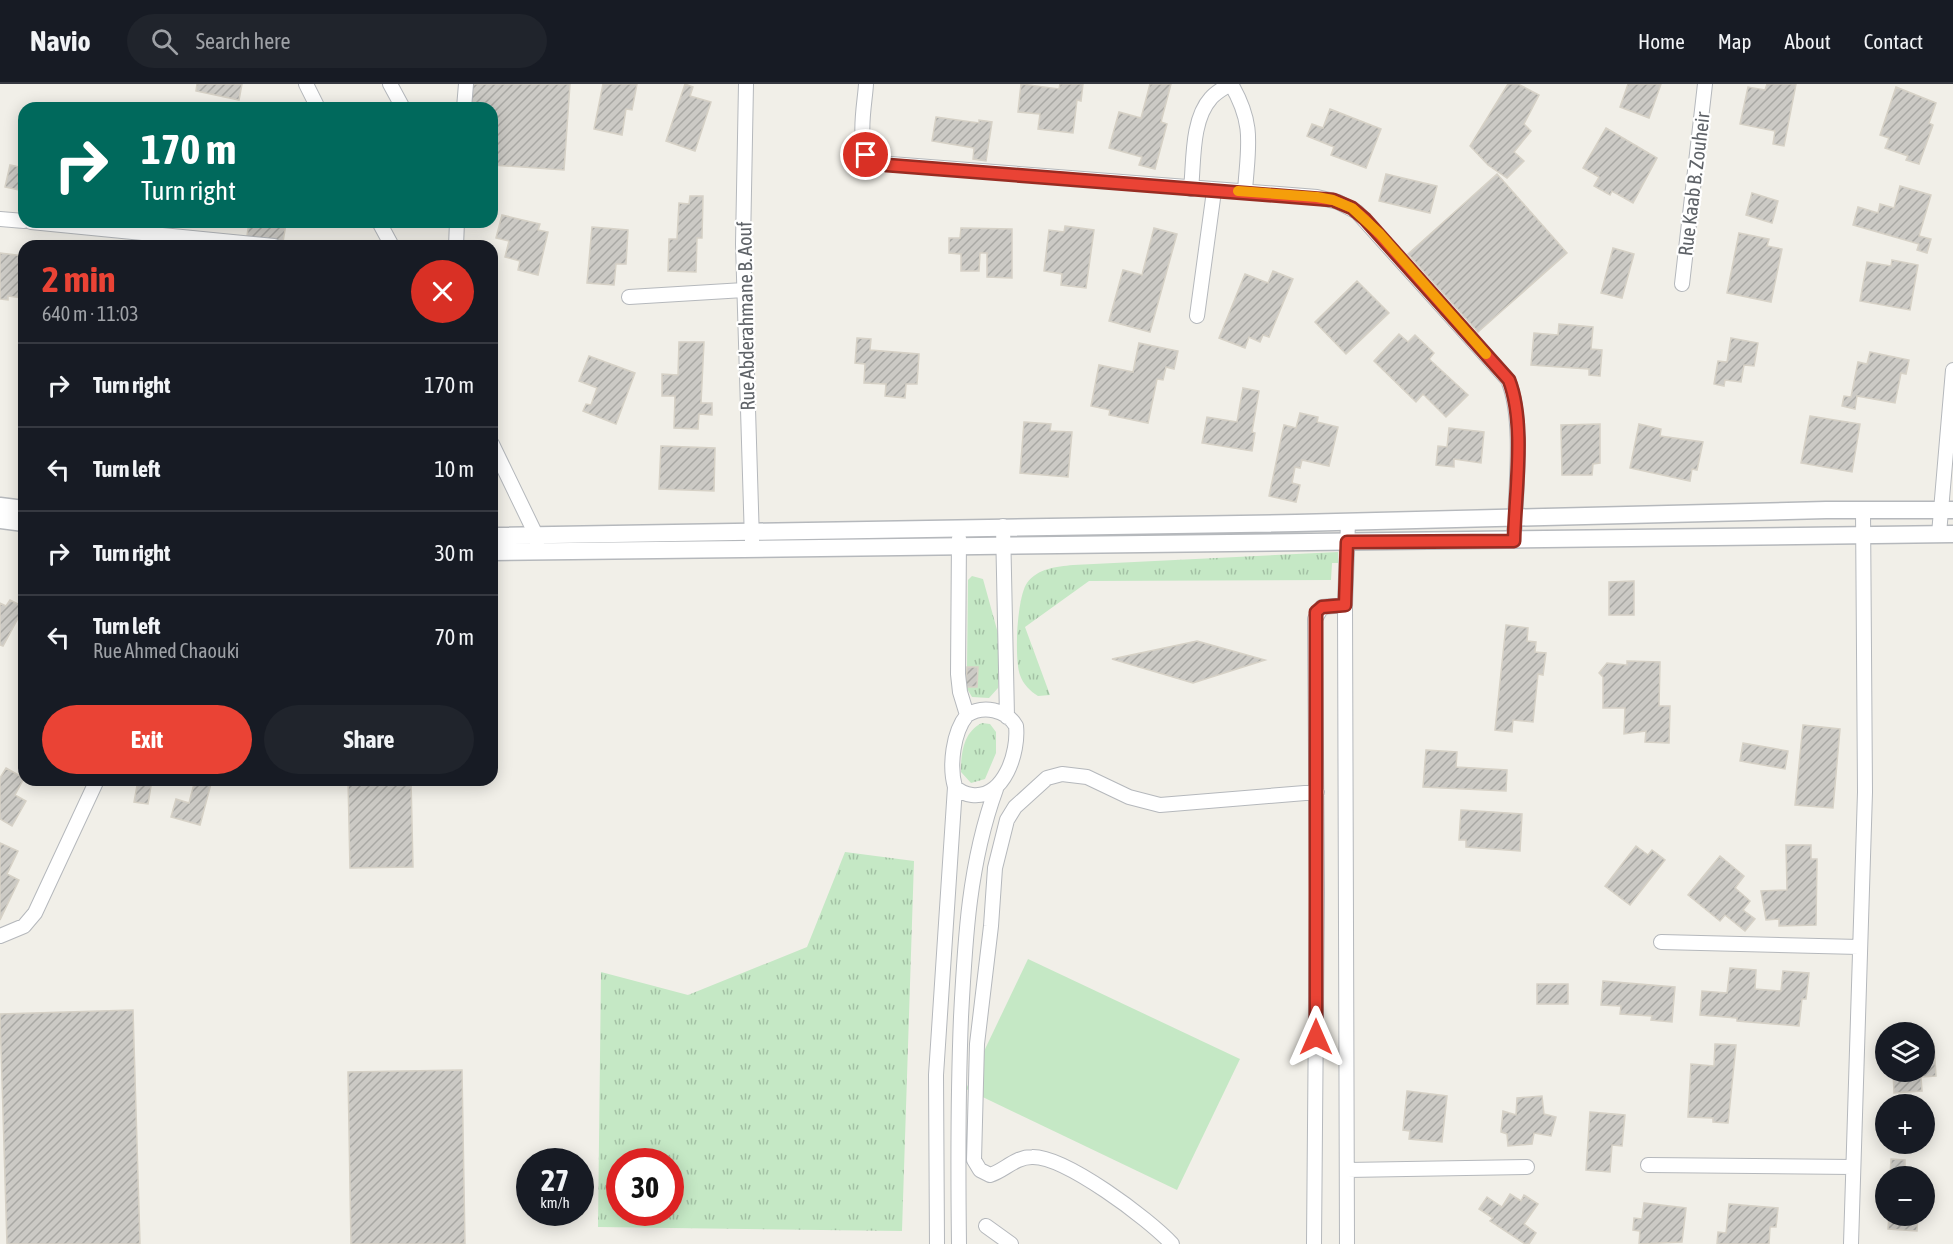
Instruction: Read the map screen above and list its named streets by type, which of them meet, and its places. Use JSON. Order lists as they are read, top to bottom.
{
  "streets": {
    "street": ["Rue Kaab B. Zouheir", "Rue Abderahmane B. Aouf"]
  },
  "page": {
    "header": "Navio",
    "search": "Search here",
    "nav": [
      "Home",
      "Map",
      "About",
      "Contact"
    ],
    "turn": ["170 m", "Turn right"],
    "heading": ["2 min", "640 m · 11:03"],
    "list": [
      {
        "name": "Turn right",
        "value": "170 m"
      },
      {
        "name": "Turn left",
        "value": "10 m"
      },
      {
        "name": "Turn right",
        "value": "30 m"
      },
      {
        "name": "Turn left",
        "note": "Rue Ahmed Chaouki",
        "value": "70 m"
      }
    ],
    "buttons": ["Exit", "Share"],
    "map_buttons": ["+", "−"],
    "speed": "27 km/h",
    "limit": "30"
  }
}
